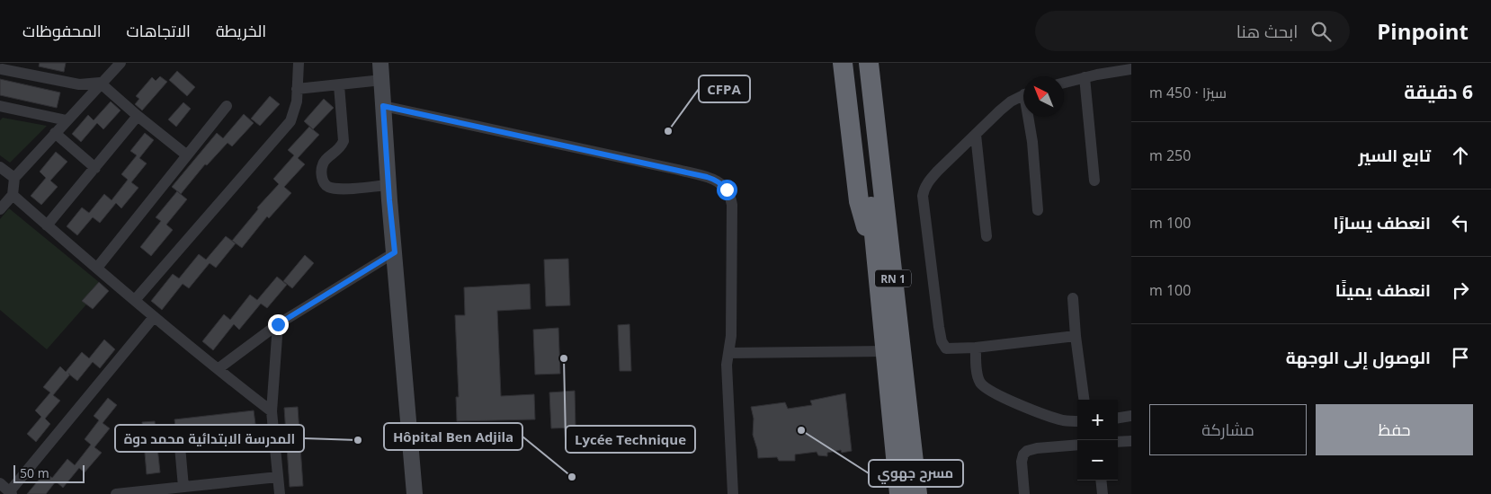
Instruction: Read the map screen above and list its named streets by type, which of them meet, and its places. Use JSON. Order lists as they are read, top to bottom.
{
  "streets": {
    "highway": ["RN 1"]
  },
  "places": [
    "CFPA",
    "Lycée Technique",
    "مسرح جهوي",
    "المدرسة الابتدائية محمد دوة",
    "Hôpital Ben Adjila"
  ],
  "scale_bar": "50 m",
  "north": "top left",
  "page": {
    "header": "Pinpoint",
    "search": "ابحث هنا",
    "nav": ["الخريطة", "الاتجاهات", "المحفوظات"],
    "heading": ["6 دقيقة", "سيرًا · 450 m"],
    "list": [
      ["تابع السير", "250 m"],
      ["انعطف يسارًا", "100 m"],
      ["انعطف يمينًا", "100 m"],
      "الوصول إلى الوجهة"
    ],
    "buttons": ["حفظ", "مشاركة"],
    "map_buttons": ["+", "−"],
    "scale": "50 m"
  }
}
